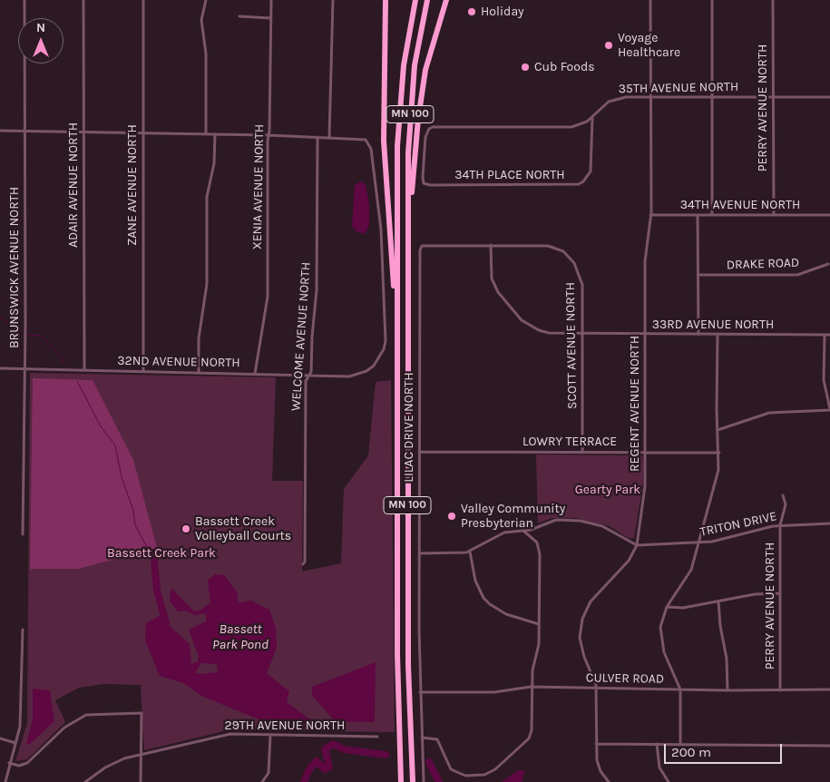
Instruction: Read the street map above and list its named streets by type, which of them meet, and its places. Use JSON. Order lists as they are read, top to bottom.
{
  "streets": {
    "highway": ["MN 100"],
    "street": [
      "35TH AVENUE NORTH",
      "PERRY AVENUE NORTH",
      "34TH PLACE NORTH",
      "ADAIR AVENUE NORTH",
      "ZANE AVENUE NORTH",
      "XENIA AVENUE NORTH",
      "34TH AVENUE NORTH",
      "DRAKE ROAD",
      "BRUNSWICK AVENUE NORTH",
      "33RD AVENUE NORTH",
      "WELCOME AVENUE NORTH",
      "SCOTT AVENUE NORTH",
      "32ND AVENUE NORTH",
      "REGENT AVENUE NORTH",
      "LILAC DRIVE NORTH",
      "LOWRY TERRACE",
      "TRITON DRIVE",
      "CULVER ROAD",
      "29TH AVENUE NORTH"
    ]
  },
  "crossings": [
    ["35TH AVENUE NORTH", "PERRY AVENUE NORTH"],
    ["35TH AVENUE NORTH", "34TH PLACE NORTH"],
    ["35TH AVENUE NORTH", "REGENT AVENUE NORTH"],
    ["PERRY AVENUE NORTH", "34TH AVENUE NORTH"],
    ["PERRY AVENUE NORTH", "TRITON DRIVE"],
    ["PERRY AVENUE NORTH", "CULVER ROAD"],
    ["ADAIR AVENUE NORTH", "32ND AVENUE NORTH"],
    ["ZANE AVENUE NORTH", "32ND AVENUE NORTH"],
    ["XENIA AVENUE NORTH", "32ND AVENUE NORTH"],
    ["34TH AVENUE NORTH", "REGENT AVENUE NORTH"],
    ["BRUNSWICK AVENUE NORTH", "32ND AVENUE NORTH"],
    ["33RD AVENUE NORTH", "SCOTT AVENUE NORTH"],
    ["33RD AVENUE NORTH", "REGENT AVENUE NORTH"],
    ["WELCOME AVENUE NORTH", "32ND AVENUE NORTH"],
    ["SCOTT AVENUE NORTH", "LILAC DRIVE NORTH"],
    ["SCOTT AVENUE NORTH", "LOWRY TERRACE"],
    ["REGENT AVENUE NORTH", "LOWRY TERRACE"],
    ["REGENT AVENUE NORTH", "TRITON DRIVE"],
    ["REGENT AVENUE NORTH", "CULVER ROAD"],
    ["LILAC DRIVE NORTH", "LOWRY TERRACE"],
    ["LILAC DRIVE NORTH", "CULVER ROAD"]
  ],
  "water": ["Bassett Park Pond"],
  "parks": ["Gearty Park", "Bassett Creek Park"],
  "places": [
    "Holiday",
    "Voyage Healthcare",
    "Cub Foods",
    "Valley Community Presbyterian",
    "Bassett Creek Volleyball Courts"
  ],
  "scale_bar": "200 m",
  "north": "top"
}
